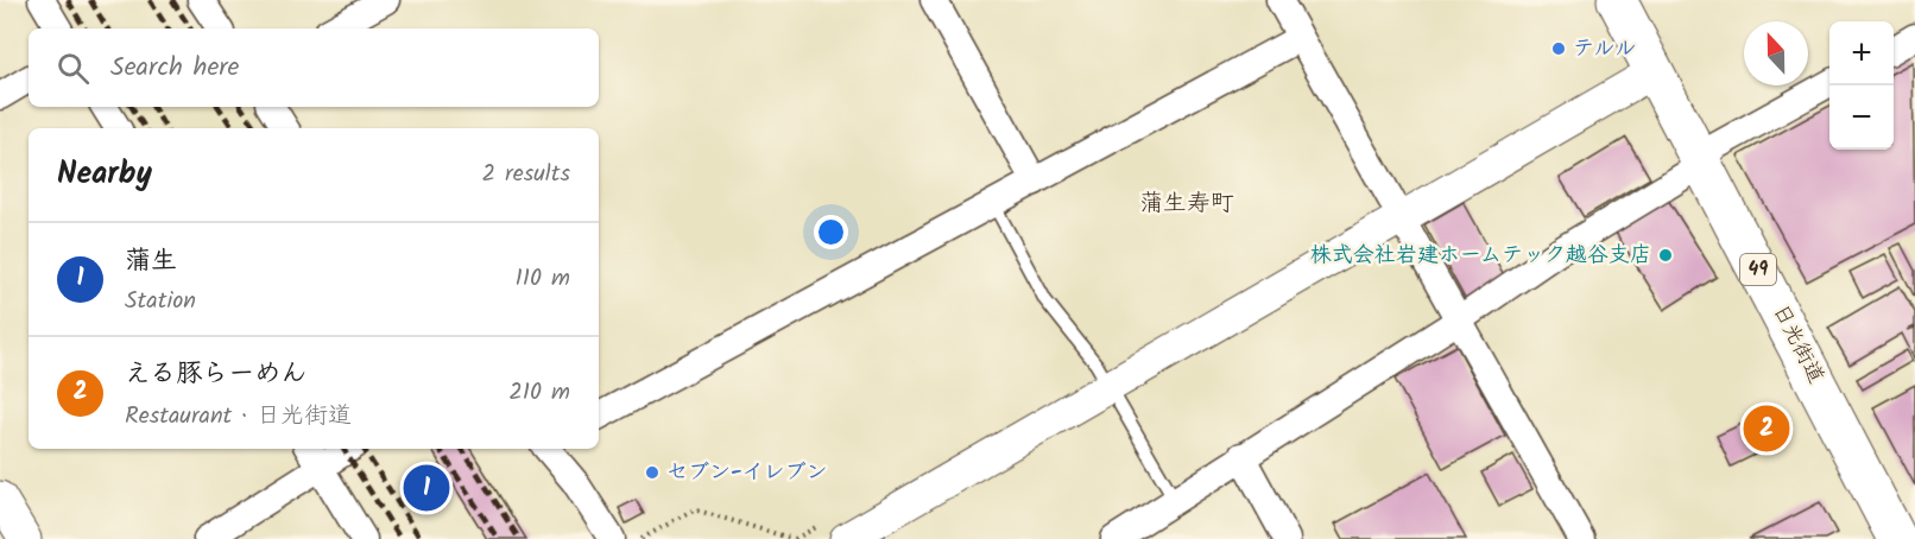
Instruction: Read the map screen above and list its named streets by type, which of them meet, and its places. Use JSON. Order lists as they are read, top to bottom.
{
  "streets": {
    "main road": ["49", "日光街道"]
  },
  "districts": ["蒲生寿町"],
  "places": ["テルル", "株式会社岩建ホームテック越谷支店", "セブン-イレブン"],
  "north": "top",
  "page": {
    "map_buttons": ["+", "−"],
    "search": "Search here",
    "heading": ["Nearby", "2 results"],
    "list": [
      {
        "mark": "1",
        "name": "蒲生",
        "note": "Station",
        "value": "110 m"
      },
      {
        "mark": "2",
        "name": "える豚らーめん",
        "note": "Restaurant · 日光街道",
        "value": "210 m"
      }
    ],
    "pins": ["2", "1"]
  }
}
